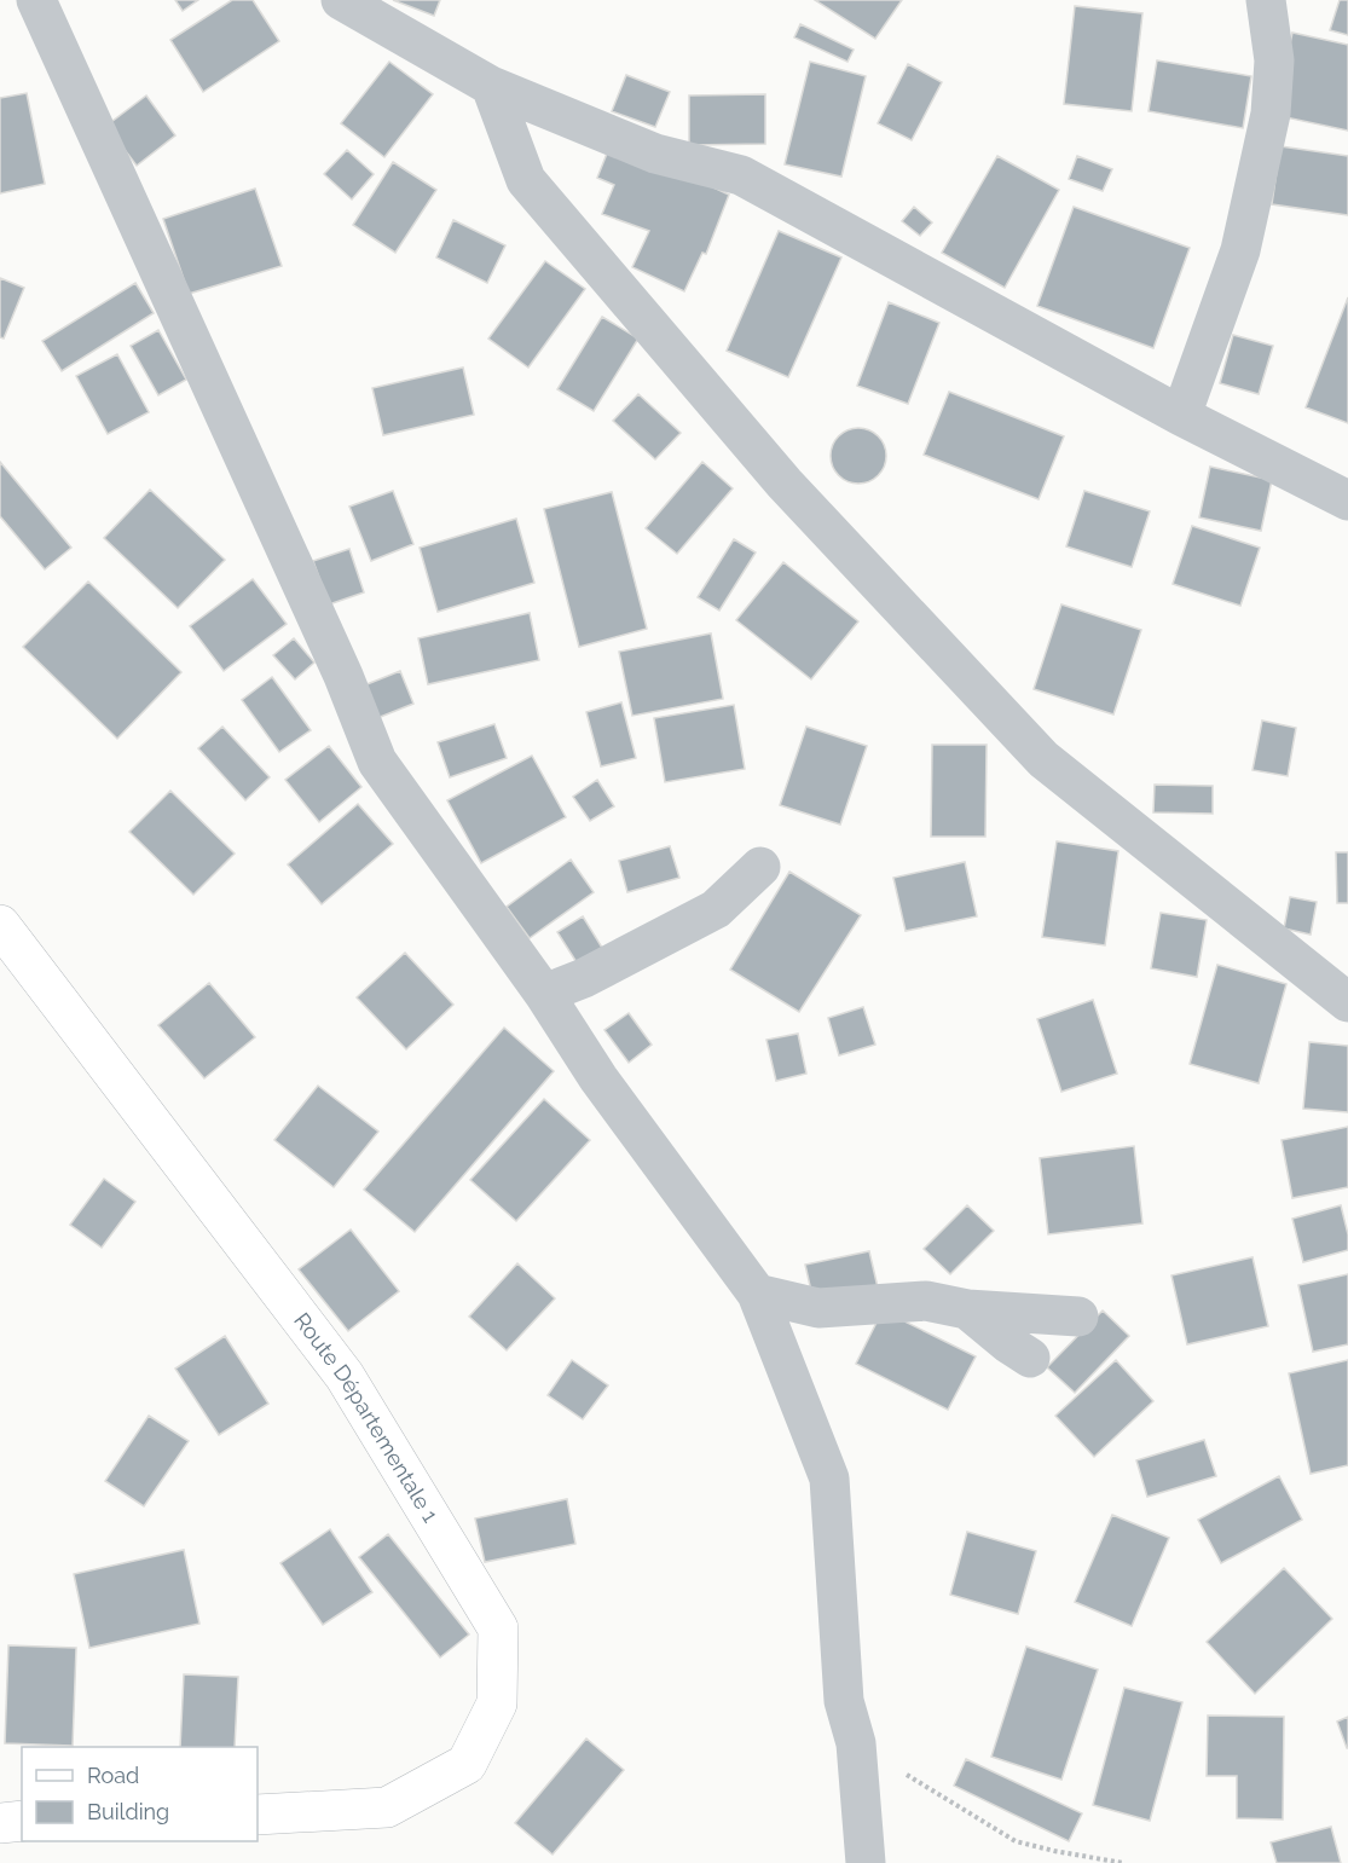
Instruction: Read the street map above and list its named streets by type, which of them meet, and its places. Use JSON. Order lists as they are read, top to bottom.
{
  "streets": {
    "main road": ["Route Départementale 1"]
  },
  "legend": ["Road", "Building"]
}
